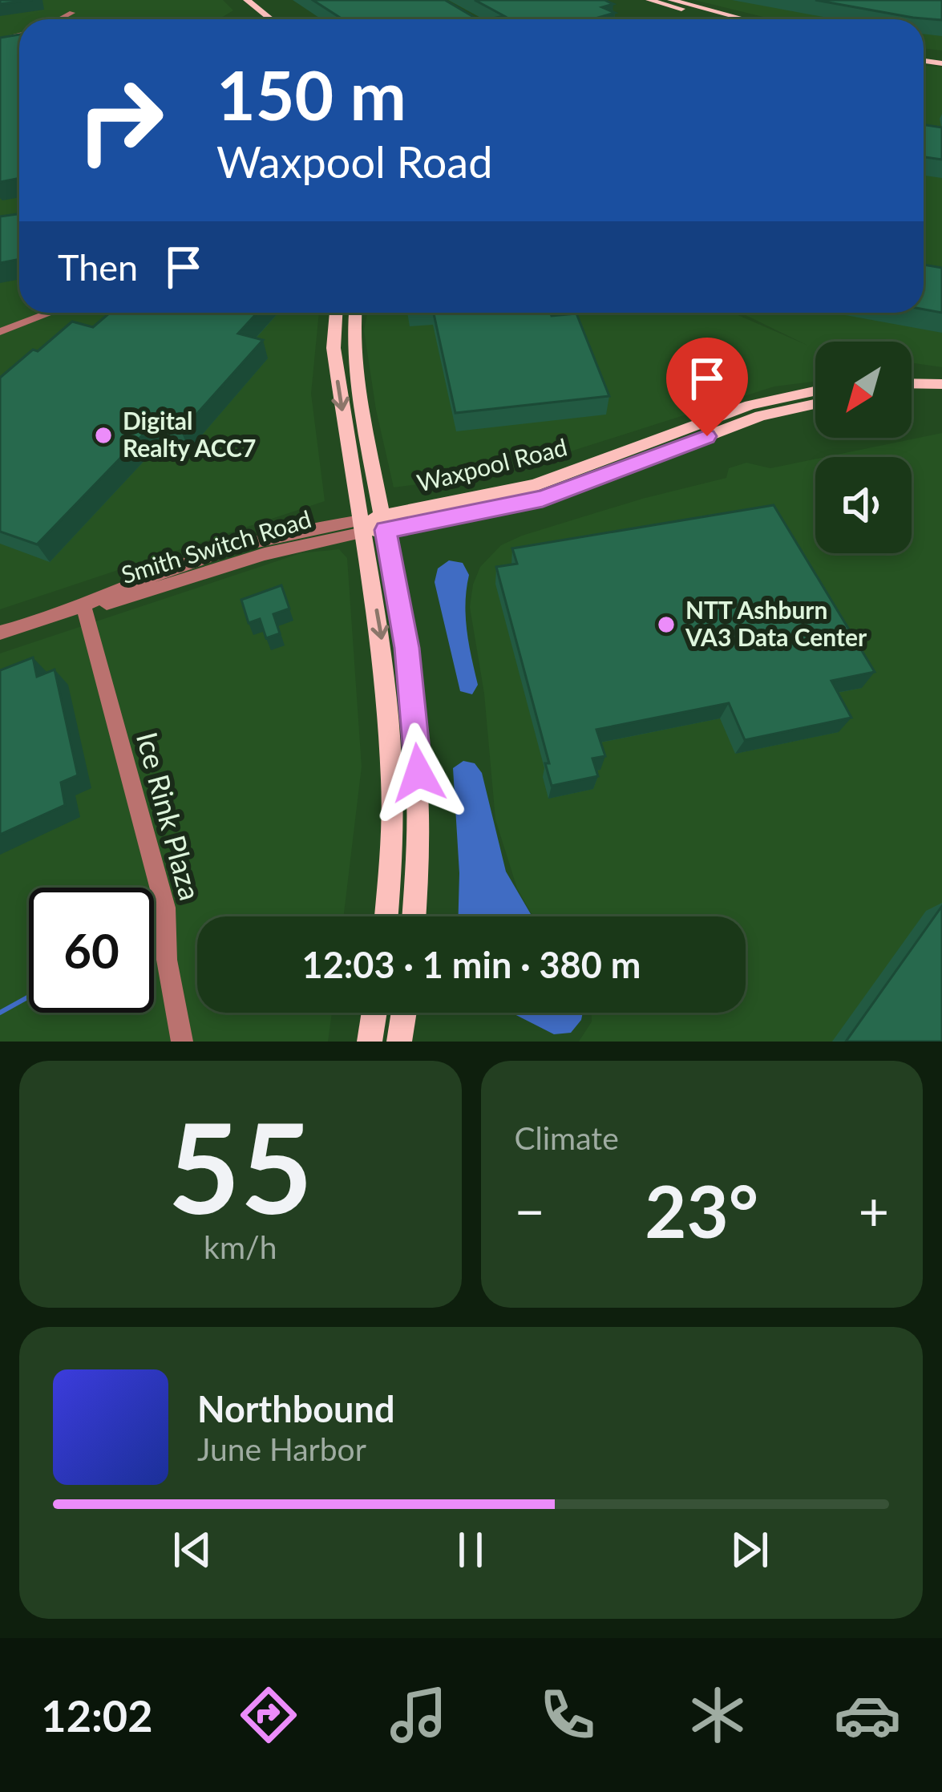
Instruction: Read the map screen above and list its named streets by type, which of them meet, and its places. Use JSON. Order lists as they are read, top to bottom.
{
  "streets": {
    "main road": ["Waxpool Road"],
    "street": ["Smith Switch Road", "Ice Rink Plaza"]
  },
  "crossings": [
    ["Waxpool Road", "Smith Switch Road"],
    ["Smith Switch Road", "Ice Rink Plaza"]
  ],
  "places": ["Digital Realty ACC7", "NTT Ashburn VA3 Data Center"],
  "north": "bottom left",
  "page": {
    "turn": ["150 m", "Waxpool Road"],
    "then": "Then",
    "limit": "60",
    "trip": "12:03 · 1 min · 380 m",
    "tile": [
      ["55", "km/h"],
      "Climate"
    ],
    "heat": ["−", "23°", "+"],
    "song": ["Northbound", "June Harbor"],
    "tabs": "12:02"
  }
}
